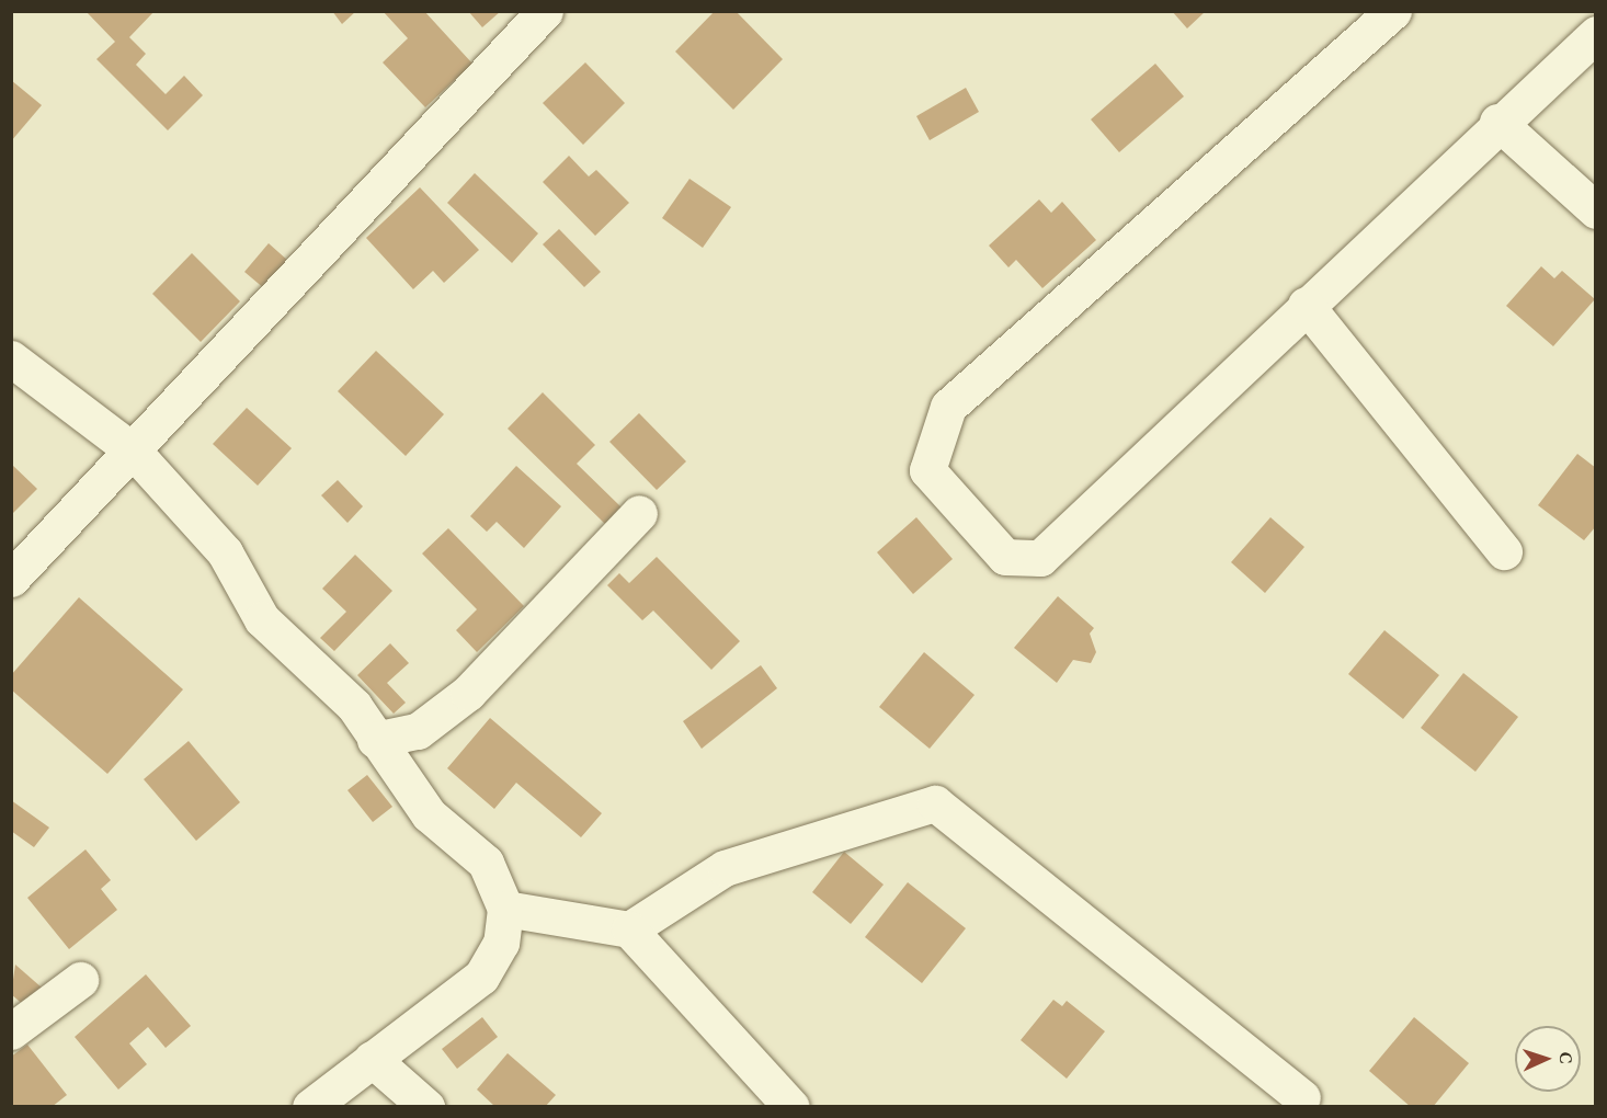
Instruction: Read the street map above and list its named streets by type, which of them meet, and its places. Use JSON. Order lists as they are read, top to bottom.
{
  "north": "right"
}
